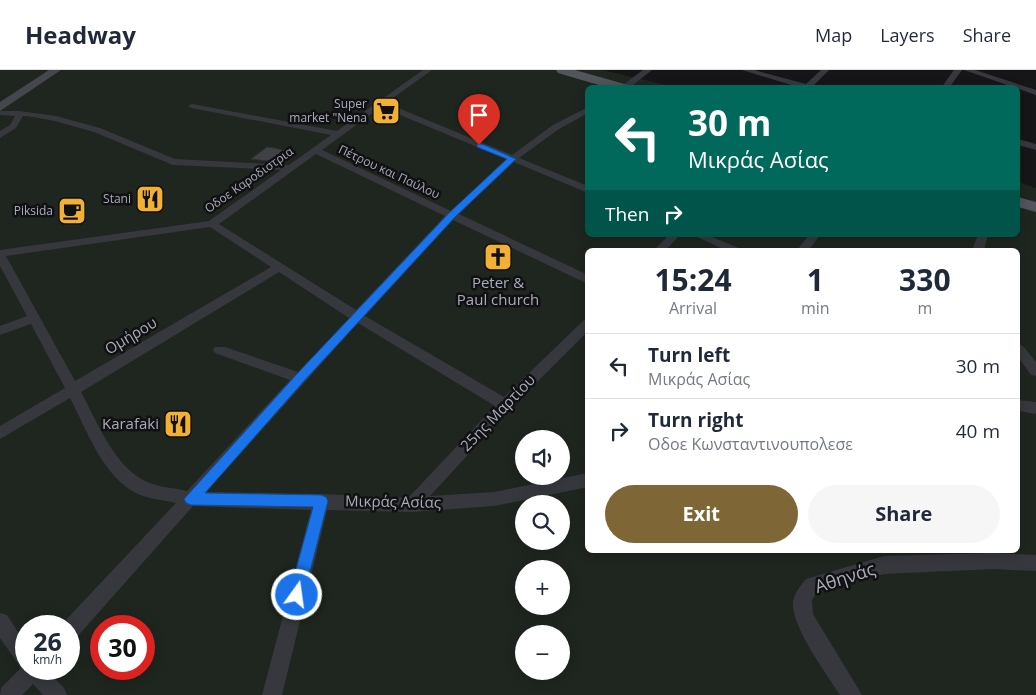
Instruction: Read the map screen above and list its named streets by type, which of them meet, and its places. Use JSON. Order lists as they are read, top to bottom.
{
  "streets": {
    "street": [
      "Πέτρου και Παύλου",
      "Oδοε Καροδιστρια",
      "Ομήρου",
      "25ης Μαρτίου",
      "Μικράς Ασίας",
      "Αθηνάς"
    ]
  },
  "crossings": [
    ["Πέτρου και Παύλου", "Oδοε Καροδιστρια"],
    ["Oδοε Καροδιστρια", "Μικράς Ασίας"],
    ["Ομήρου", "Μικράς Ασίας"],
    ["25ης Μαρτίου", "Μικράς Ασίας"]
  ],
  "places": {
    "supermarket": ["Super market \"Nena"],
    "restaurant": ["Stani", "Karafaki"],
    "cafe": ["Piksida"],
    "church": ["Peter & Paul church"]
  },
  "page": {
    "header": "Headway",
    "nav": ["Map", "Layers", "Share"],
    "turn": ["30 m", "Μικράς Ασίας"],
    "then": "Then",
    "eta": [
      "15:24",
      "Arrival",
      "1",
      "min",
      "330",
      "m"
    ],
    "list": [
      {
        "name": "Turn left",
        "note": "Μικράς Ασίας",
        "value": "30 m"
      },
      {
        "name": "Turn right",
        "note": "Oδοε Κωνσταντινουπολεσε",
        "value": "40 m"
      }
    ],
    "map_buttons": ["+", "−"],
    "buttons": ["Exit", "Share"],
    "speed": "26 km/h",
    "limit": "30"
  }
}
